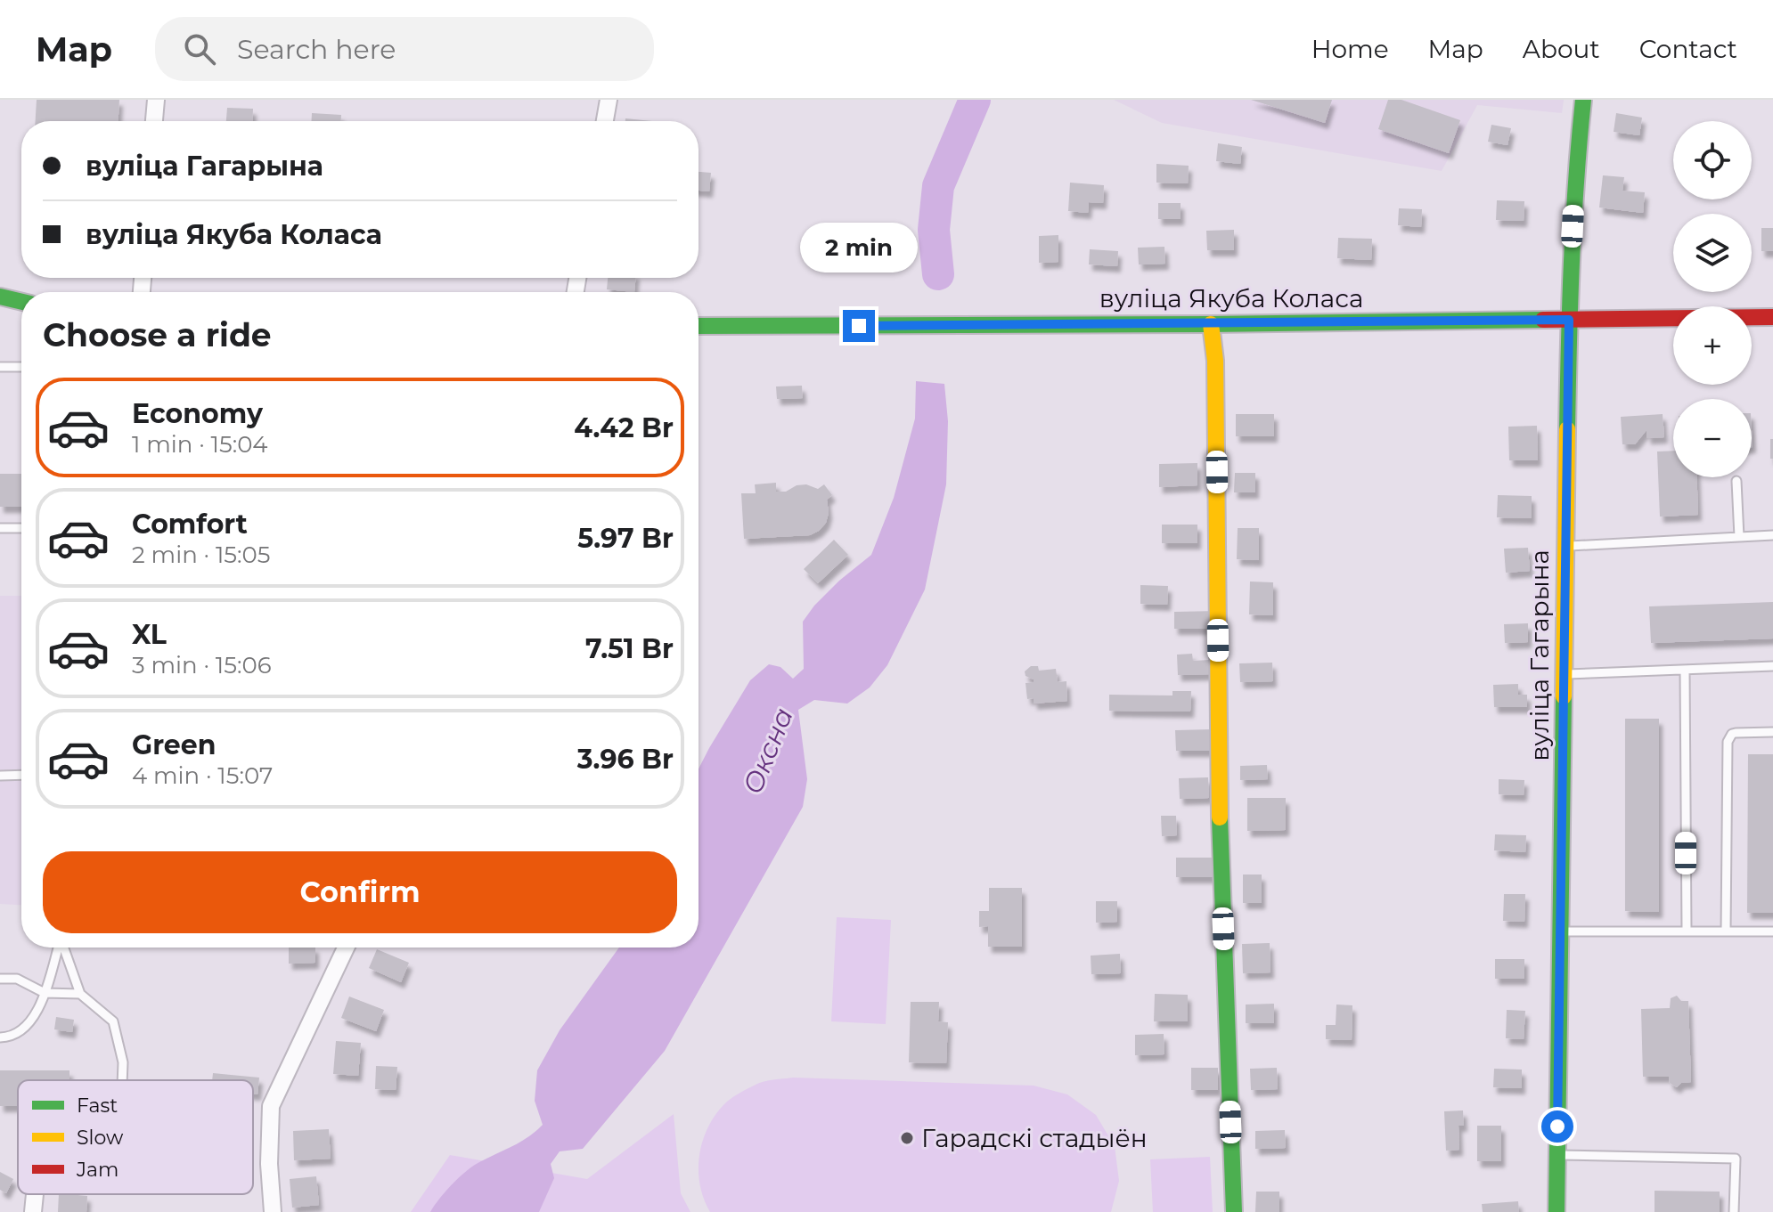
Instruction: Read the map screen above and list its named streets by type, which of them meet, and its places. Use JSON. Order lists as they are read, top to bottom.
{
  "streets": {
    "main road": ["вуліца Якуба Коласа", "вуліца Гагарына"]
  },
  "crossings": [
    ["вуліца Якуба Коласа", "вуліца Гагарына"]
  ],
  "water": ["Оксна"],
  "places": ["Гарадскі стадыён"],
  "legend": ["Fast", "Slow", "Jam"],
  "page": {
    "header": "Map",
    "search": "Search here",
    "nav": [
      "Home",
      "Map",
      "About",
      "Contact"
    ],
    "map_buttons": ["+", "−"],
    "banner": ["вуліца Гагарына", "вуліца Якуба Коласа"],
    "bubble": "2 min",
    "heading": "Choose a ride",
    "list": [
      {
        "name": "Economy",
        "note": "1 min · 15:04",
        "value": "4.42 Br"
      },
      {
        "name": "Comfort",
        "note": "2 min · 15:05",
        "value": "5.97 Br"
      },
      {
        "name": "XL",
        "note": "3 min · 15:06",
        "value": "7.51 Br"
      },
      {
        "name": "Green",
        "note": "4 min · 15:07",
        "value": "3.96 Br"
      }
    ],
    "buttons": "Confirm"
  }
}
